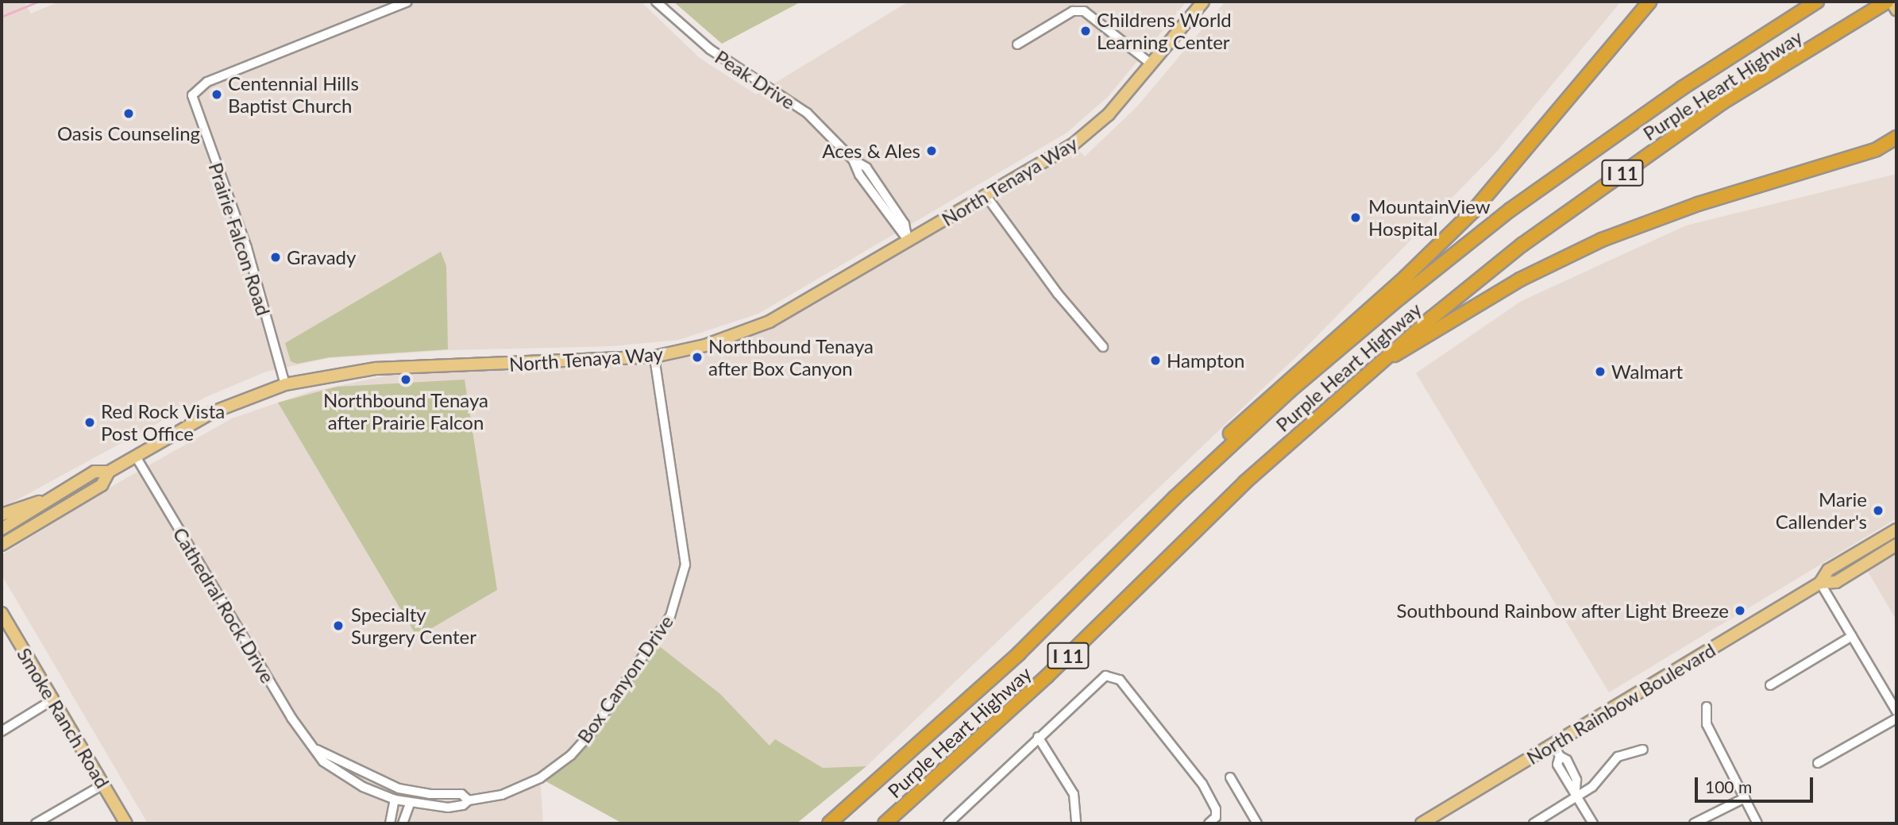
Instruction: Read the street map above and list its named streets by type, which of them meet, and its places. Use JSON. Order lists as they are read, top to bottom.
{
  "streets": {
    "highway": ["Purple Heart Highway", "I 11"],
    "main road": ["North Tenaya Way", "North Rainbow Boulevard", "Smoke Ranch Road"],
    "street": [
      "Peak Drive",
      "Prairie Falcon Road",
      "Cathedral Rock Drive",
      "Box Canyon Drive"
    ]
  },
  "crossings": [
    ["Peak Drive", "North Tenaya Way"],
    ["North Tenaya Way", "Prairie Falcon Road"],
    ["North Tenaya Way", "Cathedral Rock Drive"],
    ["North Tenaya Way", "Box Canyon Drive"],
    ["Cathedral Rock Drive", "Box Canyon Drive"]
  ],
  "places": [
    "Childrens World Learning Center",
    "Centennial Hills Baptist Church",
    "Oasis Counseling",
    "Aces & Ales",
    "MountainView Hospital",
    "Gravady",
    "Northbound Tenaya after Box Canyon",
    "Hampton",
    "Walmart",
    "Northbound Tenaya after Prairie Falcon",
    "Red Rock Vista Post Office",
    "Marie Callender's",
    "Southbound Rainbow after Light Breeze",
    "Specialty Surgery Center"
  ],
  "scale_bar": "100 m"
}
